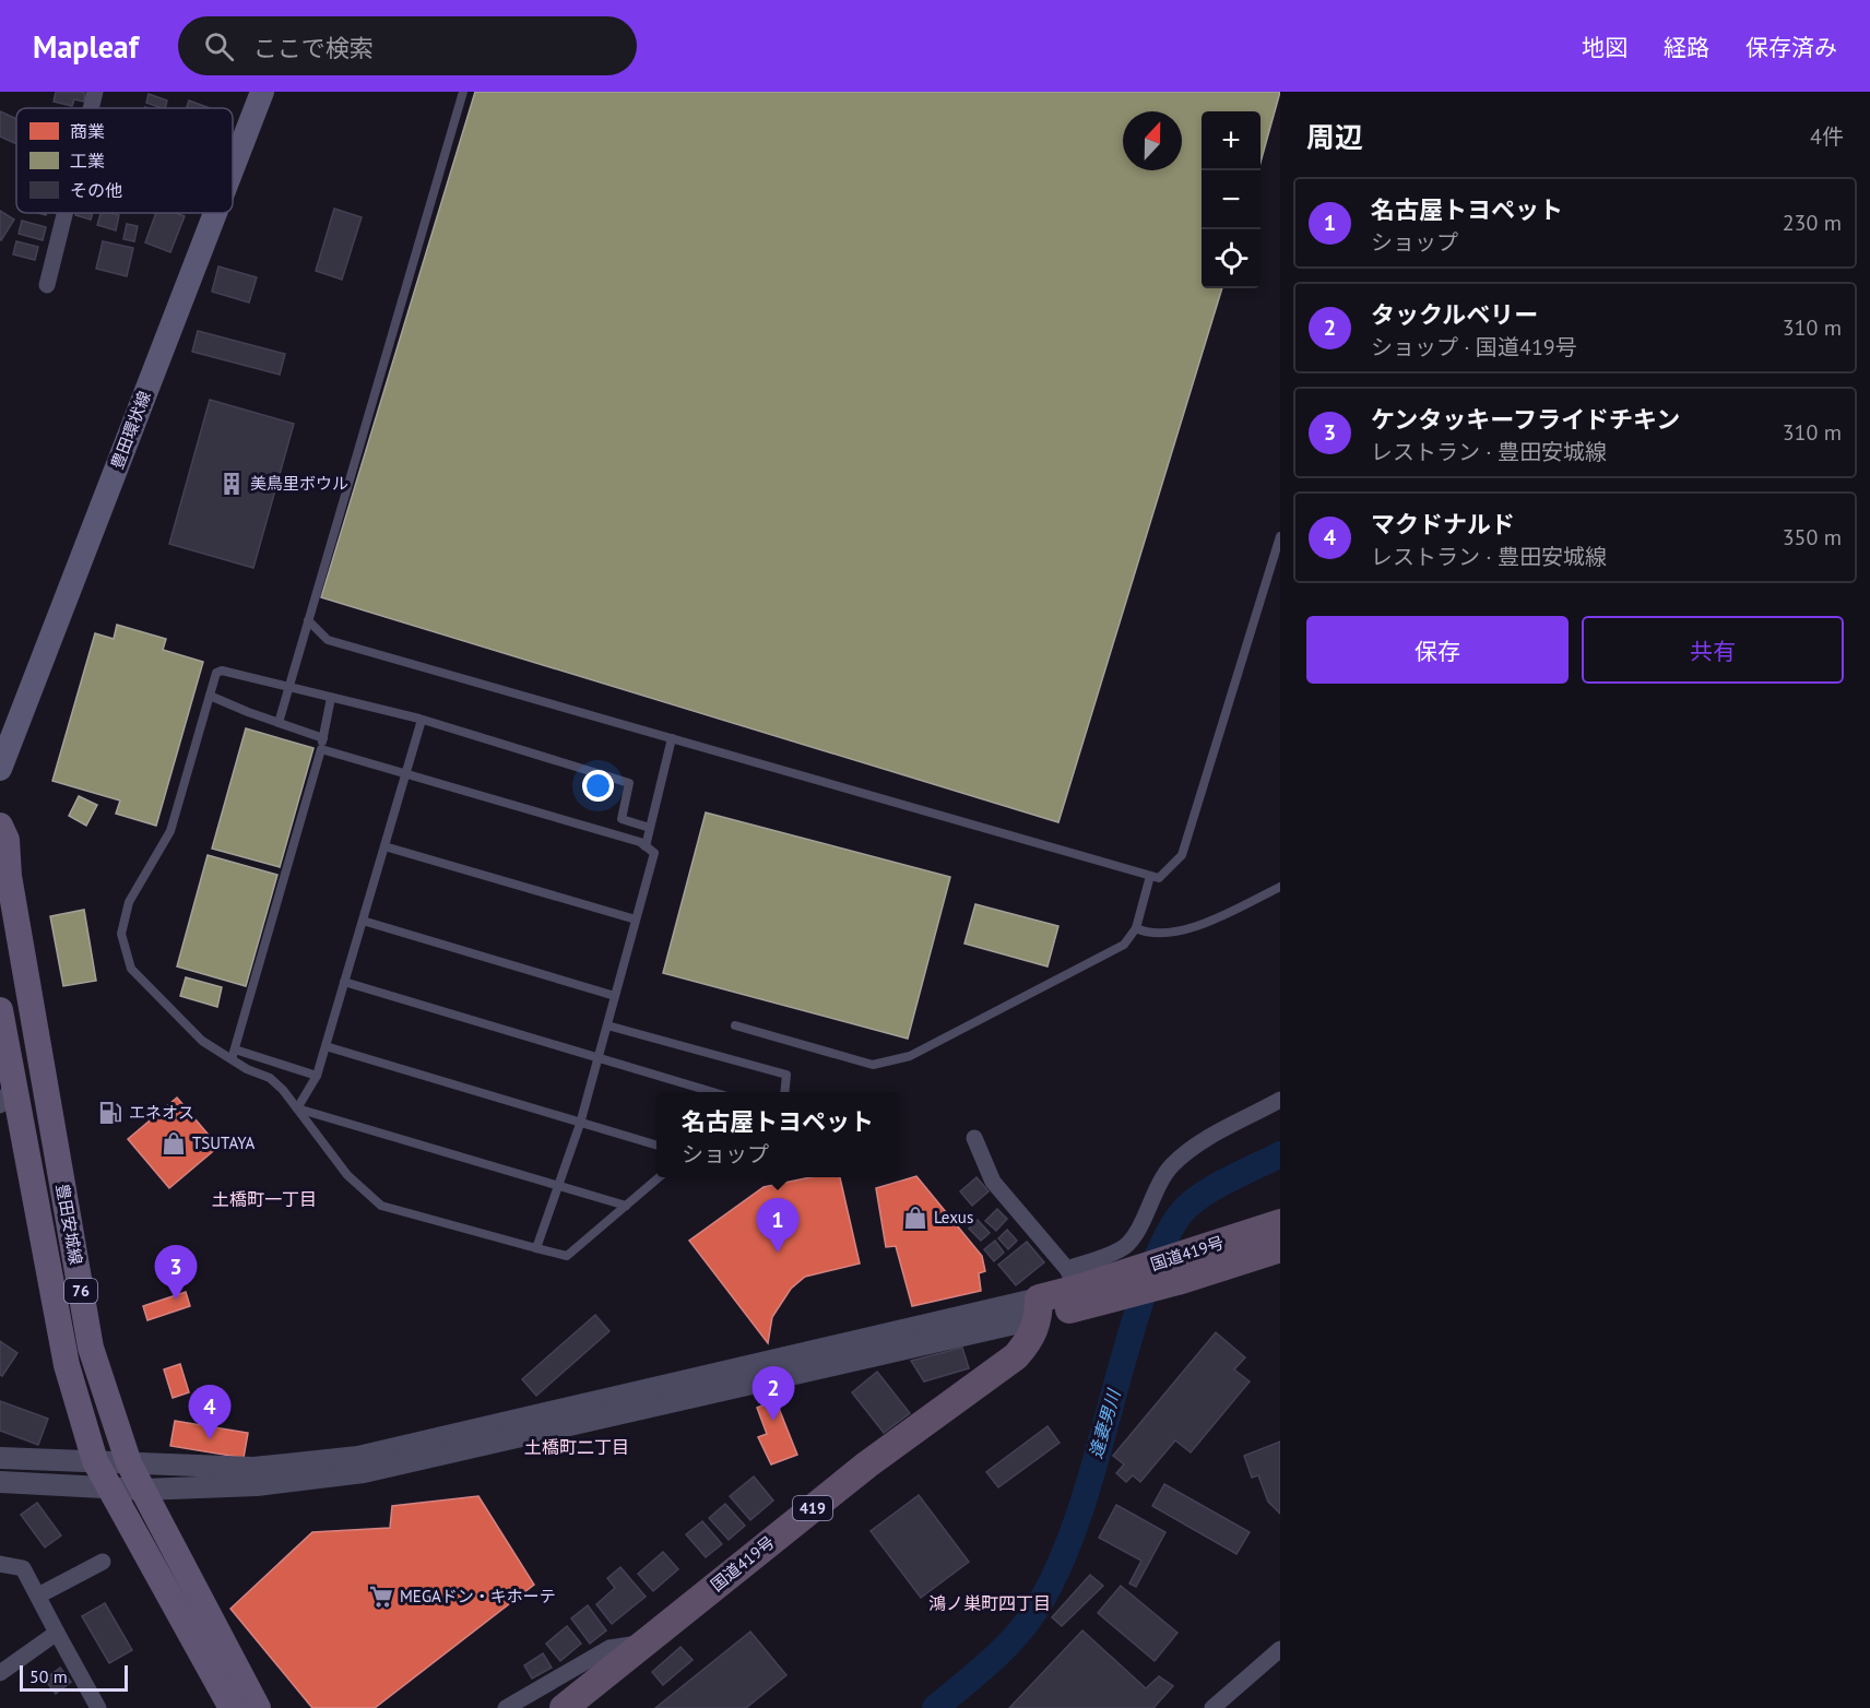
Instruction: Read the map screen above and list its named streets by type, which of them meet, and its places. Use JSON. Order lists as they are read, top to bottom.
{
  "streets": {
    "highway": ["国道419号", "419"],
    "main road": ["豊田環状線", "豊田安城線", "76"]
  },
  "districts": ["土橋町一丁目", "土橋町二丁目", "鴻ノ巣町四丁目"],
  "water": ["逢妻男川"],
  "places": {
    "building": ["美鳥里ボウル"],
    "fuel station": ["エネオス"],
    "shop": ["TSUTAYA", "Lexus"],
    "supermarket": ["MEGAドン・キホーテ"]
  },
  "legend": ["商業", "工業", "その他"],
  "scale_bar": "50 m",
  "north": "top",
  "page": {
    "header": "Mapleaf",
    "search": "ここで検索",
    "nav": ["地図", "経路", "保存済み"],
    "heading": ["周辺", "4件"],
    "map_buttons": ["+", "−"],
    "list": [
      {
        "mark": "1",
        "name": "名古屋トヨペット",
        "note": "ショップ",
        "value": "230 m"
      },
      {
        "mark": "2",
        "name": "タックルベリー",
        "note": "ショップ · 国道419号",
        "value": "310 m"
      },
      {
        "mark": "3",
        "name": "ケンタッキーフライドチキン",
        "note": "レストラン · 豊田安城線",
        "value": "310 m"
      },
      {
        "mark": "4",
        "name": "マクドナルド",
        "note": "レストラン · 豊田安城線",
        "value": "350 m"
      }
    ],
    "buttons": ["保存", "共有"],
    "popup": ["名古屋トヨペット", "ショップ"],
    "pins": [
      "1",
      "3",
      "2",
      "4"
    ],
    "scale": "50 m"
  }
}
